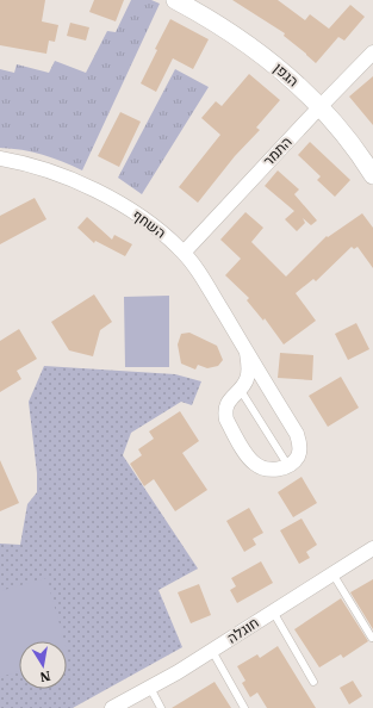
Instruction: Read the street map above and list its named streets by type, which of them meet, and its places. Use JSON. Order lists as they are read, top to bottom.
{
  "streets": {
    "street": [
      "הגפן",
      "התמר",
      "השחף",
      "חוגלה"
    ]
  },
  "crossings": [
    ["הגפן", "התמר"],
    ["התמר", "השחף"]
  ],
  "north": "bottom"
}
